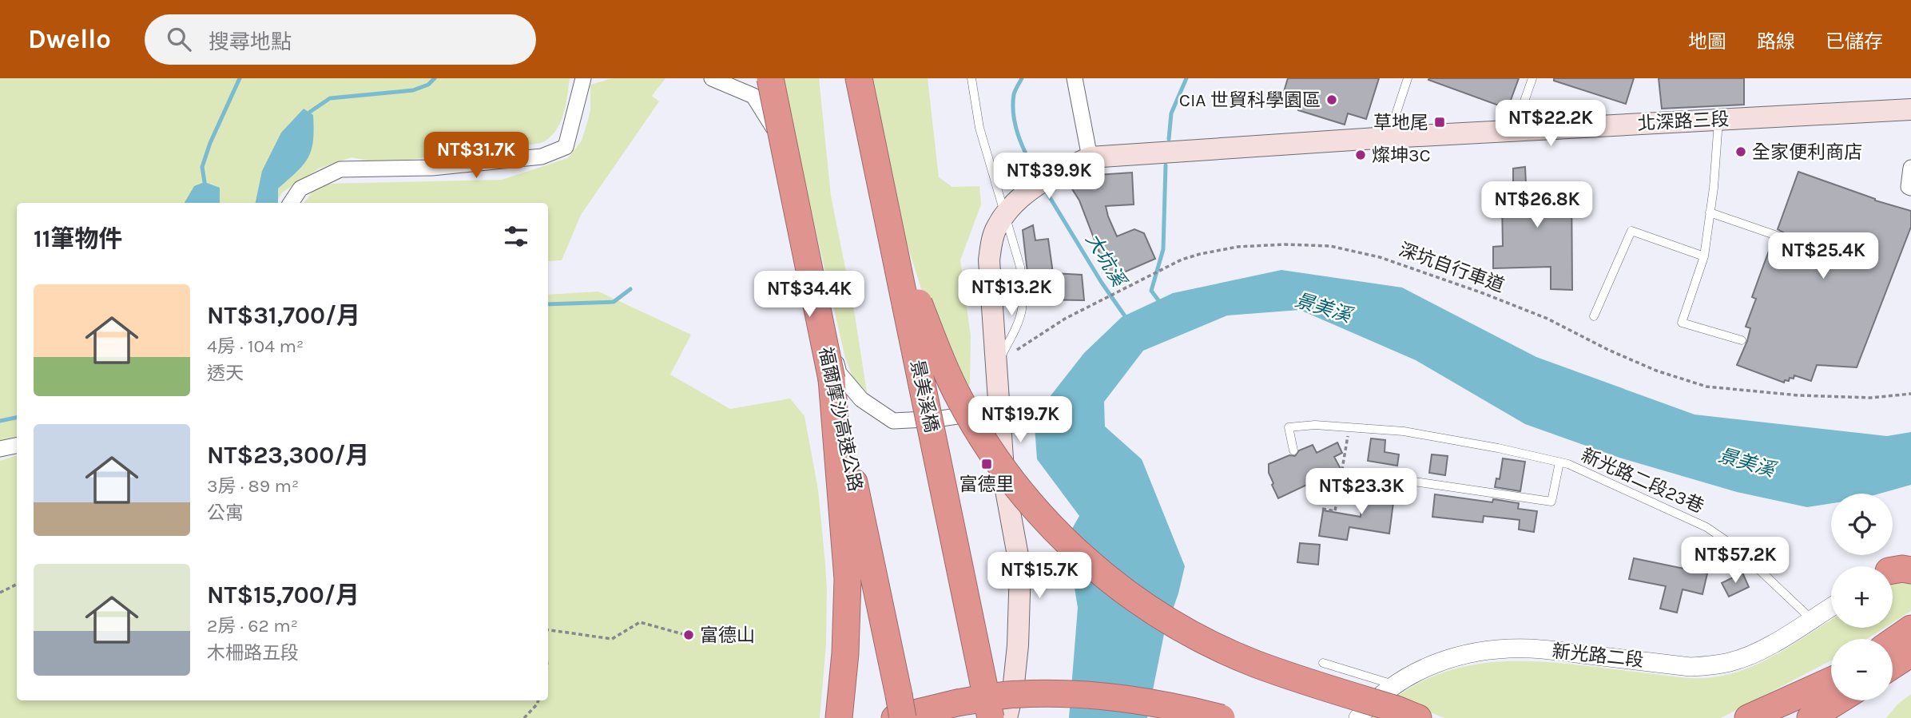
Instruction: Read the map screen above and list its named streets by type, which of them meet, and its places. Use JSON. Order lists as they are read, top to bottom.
{
  "streets": {
    "highway": ["景美溪橋", "福爾摩沙高速公路"],
    "main road": ["北深路三段"],
    "street": ["新光路二段"],
    "lane": ["新光路二段23巷"],
    "path": ["深坑自行車道"]
  },
  "crossings": [
    ["新光路二段23巷", "新光路二段"]
  ],
  "water": ["大坑溪", "景美溪"],
  "places": {
    "other": [
      "CIA 世貿科學園區",
      "全家便利商店",
      "燦坤3C",
      "富德山"
    ],
    "transit": ["草地尾", "富德里"]
  },
  "page": {
    "header": "Dwello",
    "search": "搜尋地點",
    "nav": ["地圖", "路線", "已儲存"],
    "price": [
      "NT$22.2K",
      "NT$31.7K",
      "NT$39.9K",
      "NT$26.8K",
      "NT$25.4K",
      "NT$13.2K",
      "NT$34.4K",
      "NT$19.7K",
      "NT$23.3K",
      "NT$57.2K",
      "NT$15.7K"
    ],
    "heading": "11筆物件",
    "list": [
      {
        "name": "NT$31,700/月",
        "note": "4房 · 104 m² · 透天"
      },
      {
        "name": "NT$23,300/月",
        "note": "3房 · 89 m² · 公寓"
      },
      {
        "name": "NT$15,700/月",
        "note": "2房 · 62 m² · 木柵路五段"
      }
    ],
    "map_buttons": ["+", "−"]
  }
}
